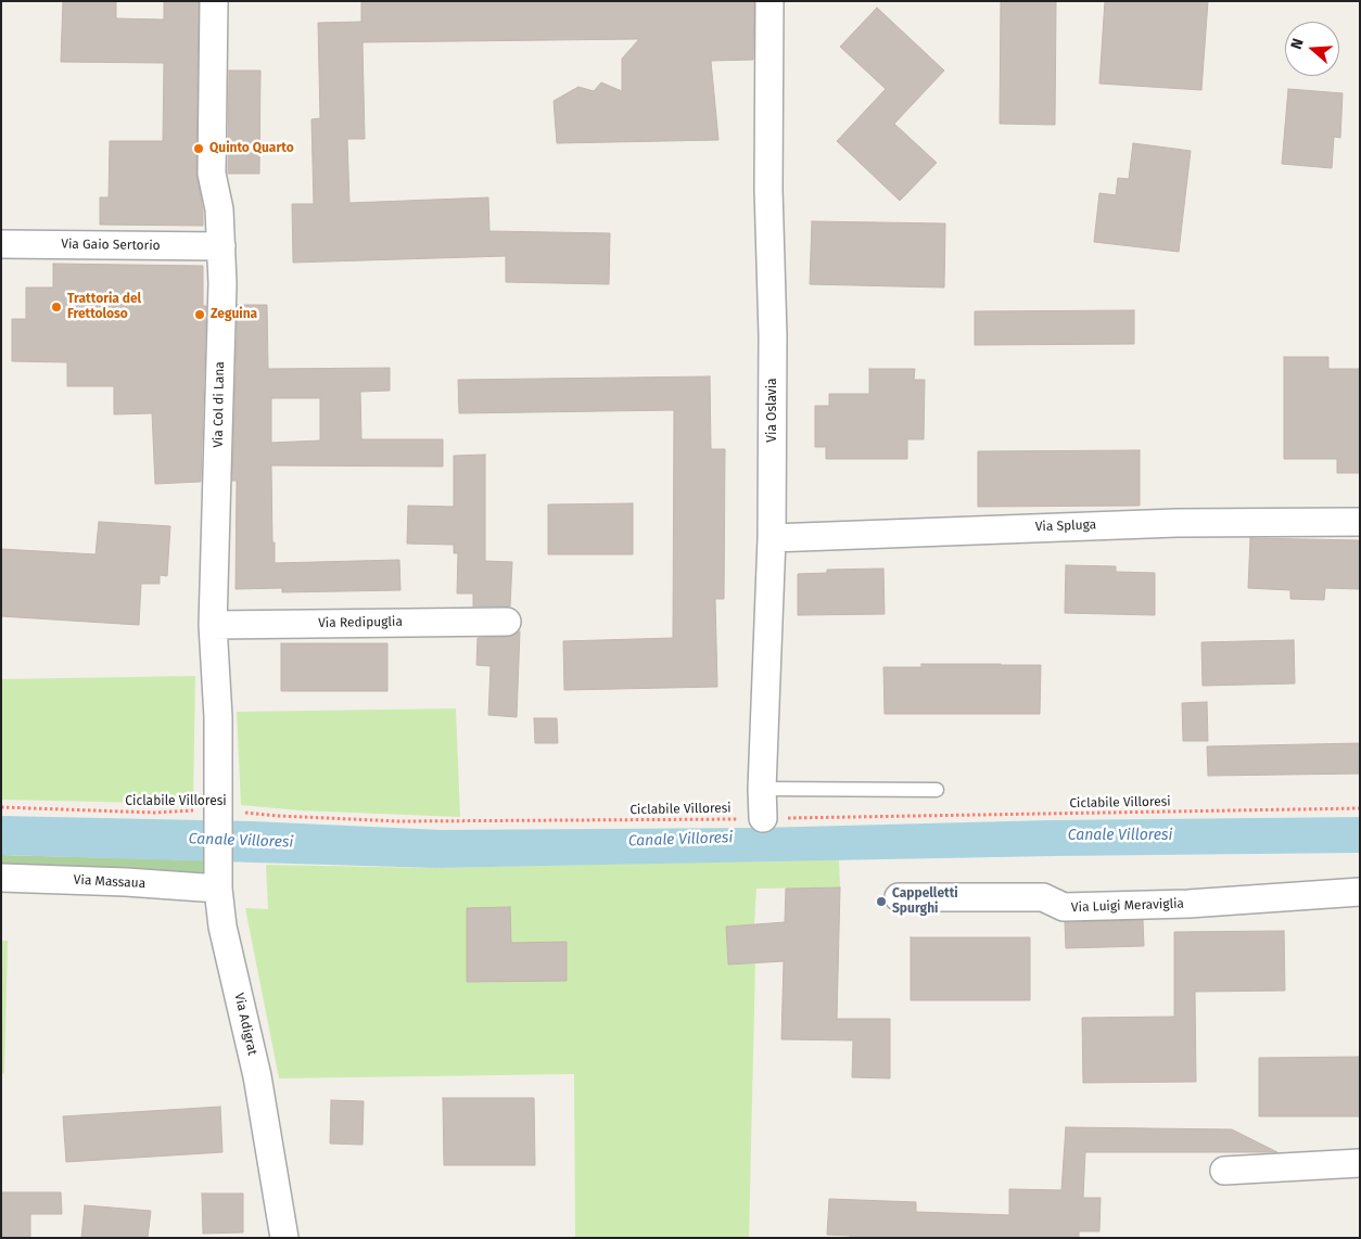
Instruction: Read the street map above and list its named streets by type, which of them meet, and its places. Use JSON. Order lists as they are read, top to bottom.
{
  "streets": {
    "street": [
      "Via Gaio Sertorio",
      "Via Col di Lana",
      "Via Oslavia",
      "Via Spluga",
      "Via Redipuglia",
      "Via Massaua",
      "Via Luigi Meraviglia",
      "Via Adigrat"
    ],
    "path": ["Ciclabile Villoresi"]
  },
  "crossings": [
    ["Via Gaio Sertorio", "Via Col di Lana"],
    ["Via Col di Lana", "Via Redipuglia"],
    ["Via Col di Lana", "Ciclabile Villoresi"],
    ["Via Col di Lana", "Via Adigrat"],
    ["Via Oslavia", "Via Spluga"],
    ["Via Oslavia", "Ciclabile Villoresi"],
    ["Ciclabile Villoresi", "Via Adigrat"],
    ["Via Massaua", "Via Adigrat"]
  ],
  "water": ["Canale Villoresi"],
  "places": [
    "Quinto Quarto",
    "Trattoria del Frettoloso",
    "Zeguina",
    "Cappelletti Spurghi"
  ],
  "north": "left"
}
